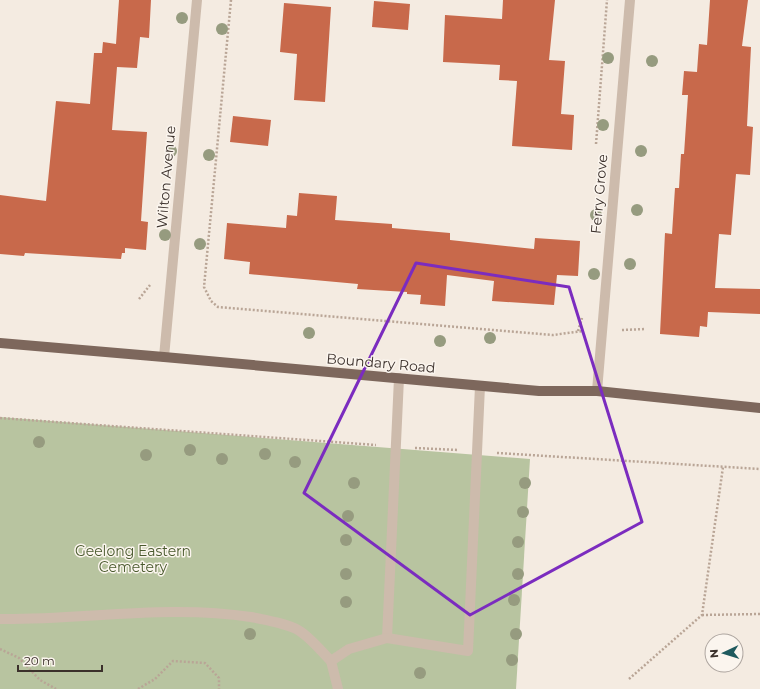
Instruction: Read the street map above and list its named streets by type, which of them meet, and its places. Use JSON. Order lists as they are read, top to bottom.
{
  "streets": {
    "main road": ["Boundary Road"],
    "street": ["Wilton Avenue", "Ferry Grove"]
  },
  "crossings": [
    ["Wilton Avenue", "Boundary Road"],
    ["Ferry Grove", "Boundary Road"]
  ],
  "parks": ["Geelong Eastern Cemetery"],
  "scale_bar": "20 m",
  "north": "left"
}
